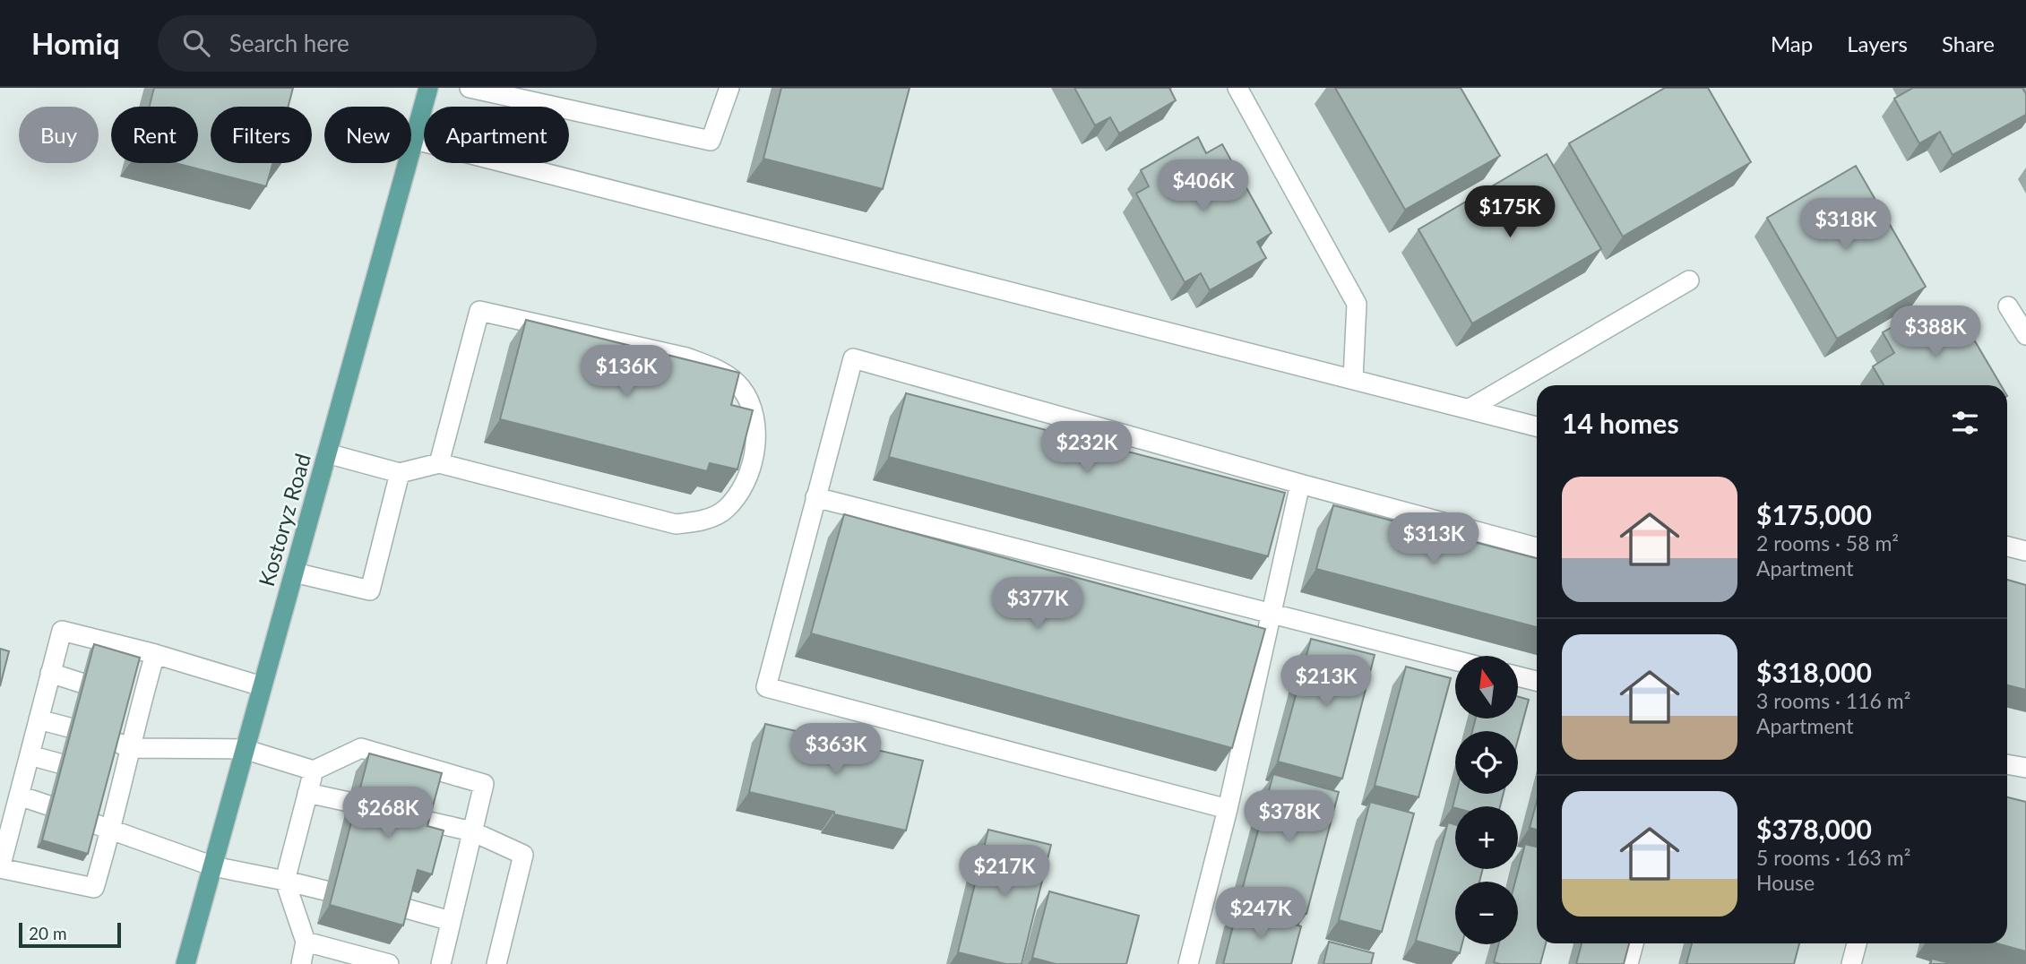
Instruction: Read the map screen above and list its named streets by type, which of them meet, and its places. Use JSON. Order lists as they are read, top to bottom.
{
  "streets": {
    "main road": ["Kostoryz Road"]
  },
  "scale_bar": "20 m",
  "north": "top",
  "page": {
    "header": "Homiq",
    "search": "Search here",
    "nav": ["Map", "Layers", "Share"],
    "chip": [
      "Buy",
      "Rent",
      "Filters",
      "New",
      "Apartment"
    ],
    "price": [
      "$406K",
      "$175K",
      "$318K",
      "$388K",
      "$136K",
      "$232K",
      "$313K",
      "$377K",
      "$213K",
      "$363K",
      "$268K",
      "$378K",
      "$217K",
      "$247K"
    ],
    "heading": "14 homes",
    "list": [
      {
        "name": "$175,000",
        "note": "2 rooms · 58 m² · Apartment"
      },
      {
        "name": "$318,000",
        "note": "3 rooms · 116 m² · Apartment"
      },
      {
        "name": "$378,000",
        "note": "5 rooms · 163 m² · House"
      }
    ],
    "map_buttons": ["+", "−"],
    "scale": "20 m"
  }
}
